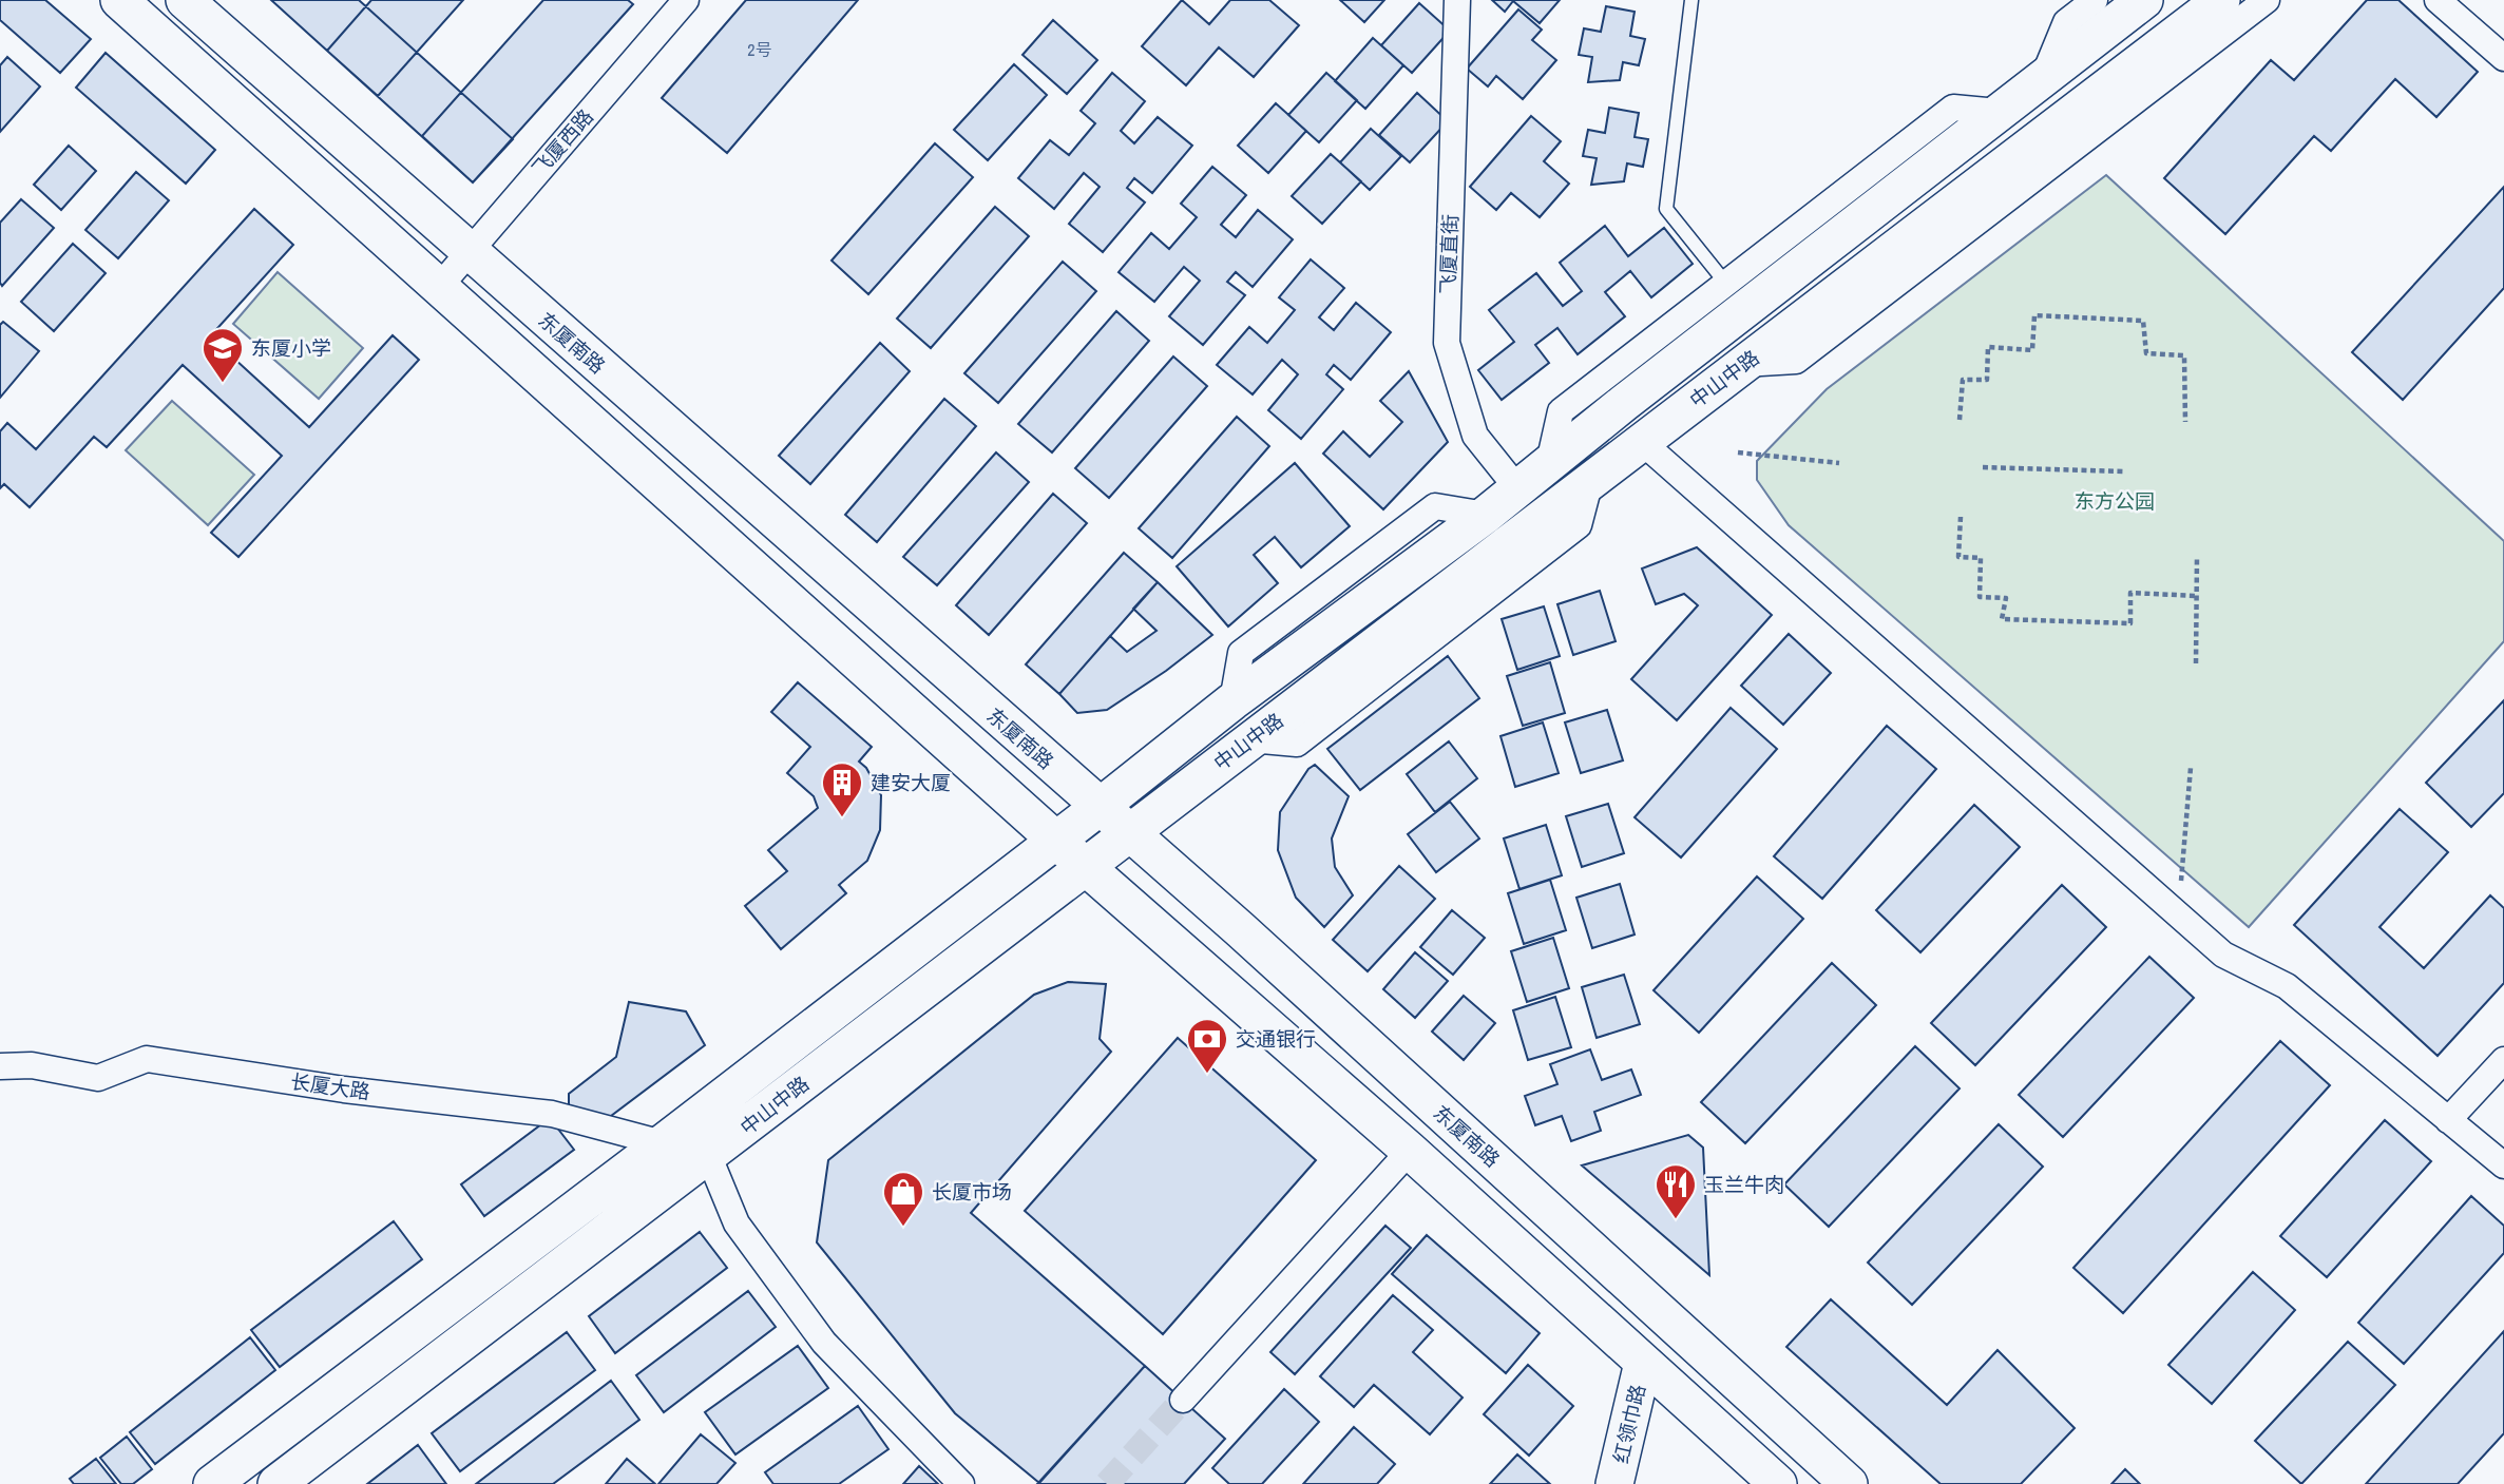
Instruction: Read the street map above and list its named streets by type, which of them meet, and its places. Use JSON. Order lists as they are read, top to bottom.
{
  "streets": {
    "main road": ["东厦南路", "中山中路", "红领巾路"],
    "street": ["飞厦西路", "飞厦直街", "长厦大路"]
  },
  "crossings": [
    ["飞厦西路", "东厦南路"],
    ["飞厦直街", "中山中路"],
    ["东厦南路", "中山中路"],
    ["中山中路", "长厦大路"]
  ],
  "parks": ["东方公园"],
  "places": {
    "school or university": ["东厦小学"],
    "building": ["建安大厦"],
    "bank": ["交通银行"],
    "restaurant": ["玉兰牛肉"],
    "shop": ["长厦市场"]
  },
  "house_numbers": ["2号"]
}
